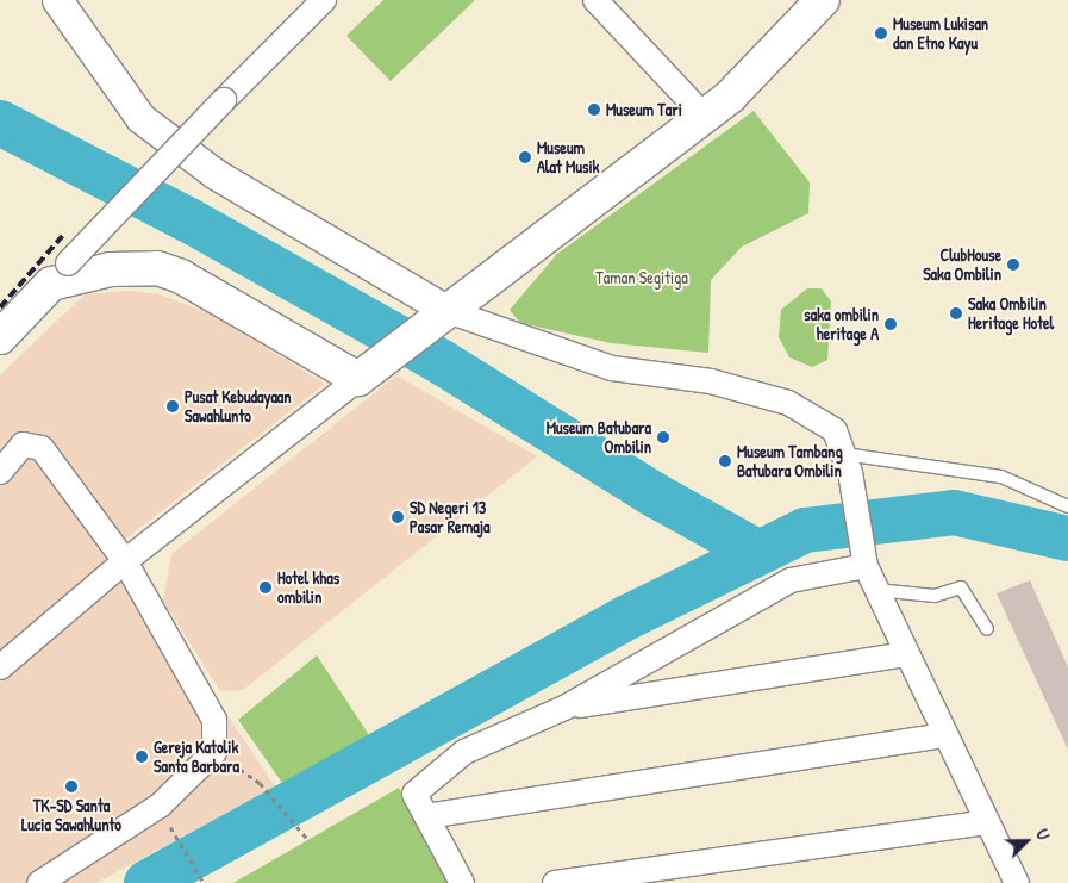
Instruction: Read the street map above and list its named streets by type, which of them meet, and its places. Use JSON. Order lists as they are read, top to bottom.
{
  "parks": ["Taman Segitiga"],
  "places": [
    "Museum Lukisan dan Etno Kayu",
    "Museum Tari",
    "Museum Alat Musik",
    "ClubHouse Saka Ombilin",
    "Saka Ombilin Heritage Hotel",
    "saka ombilin heritage A",
    "Pusat Kebudayaan Sawahlunto",
    "Museum Batubara Ombilin",
    "Museum Tambang Batubara Ombilin",
    "SD Negeri 13 Pasar Remaja",
    "Hotel khas ombilin",
    "Gereja Katolik Santa Barbara",
    "TK-SD Santa Lucia Sawahlunto"
  ],
  "north": "top right"
}
